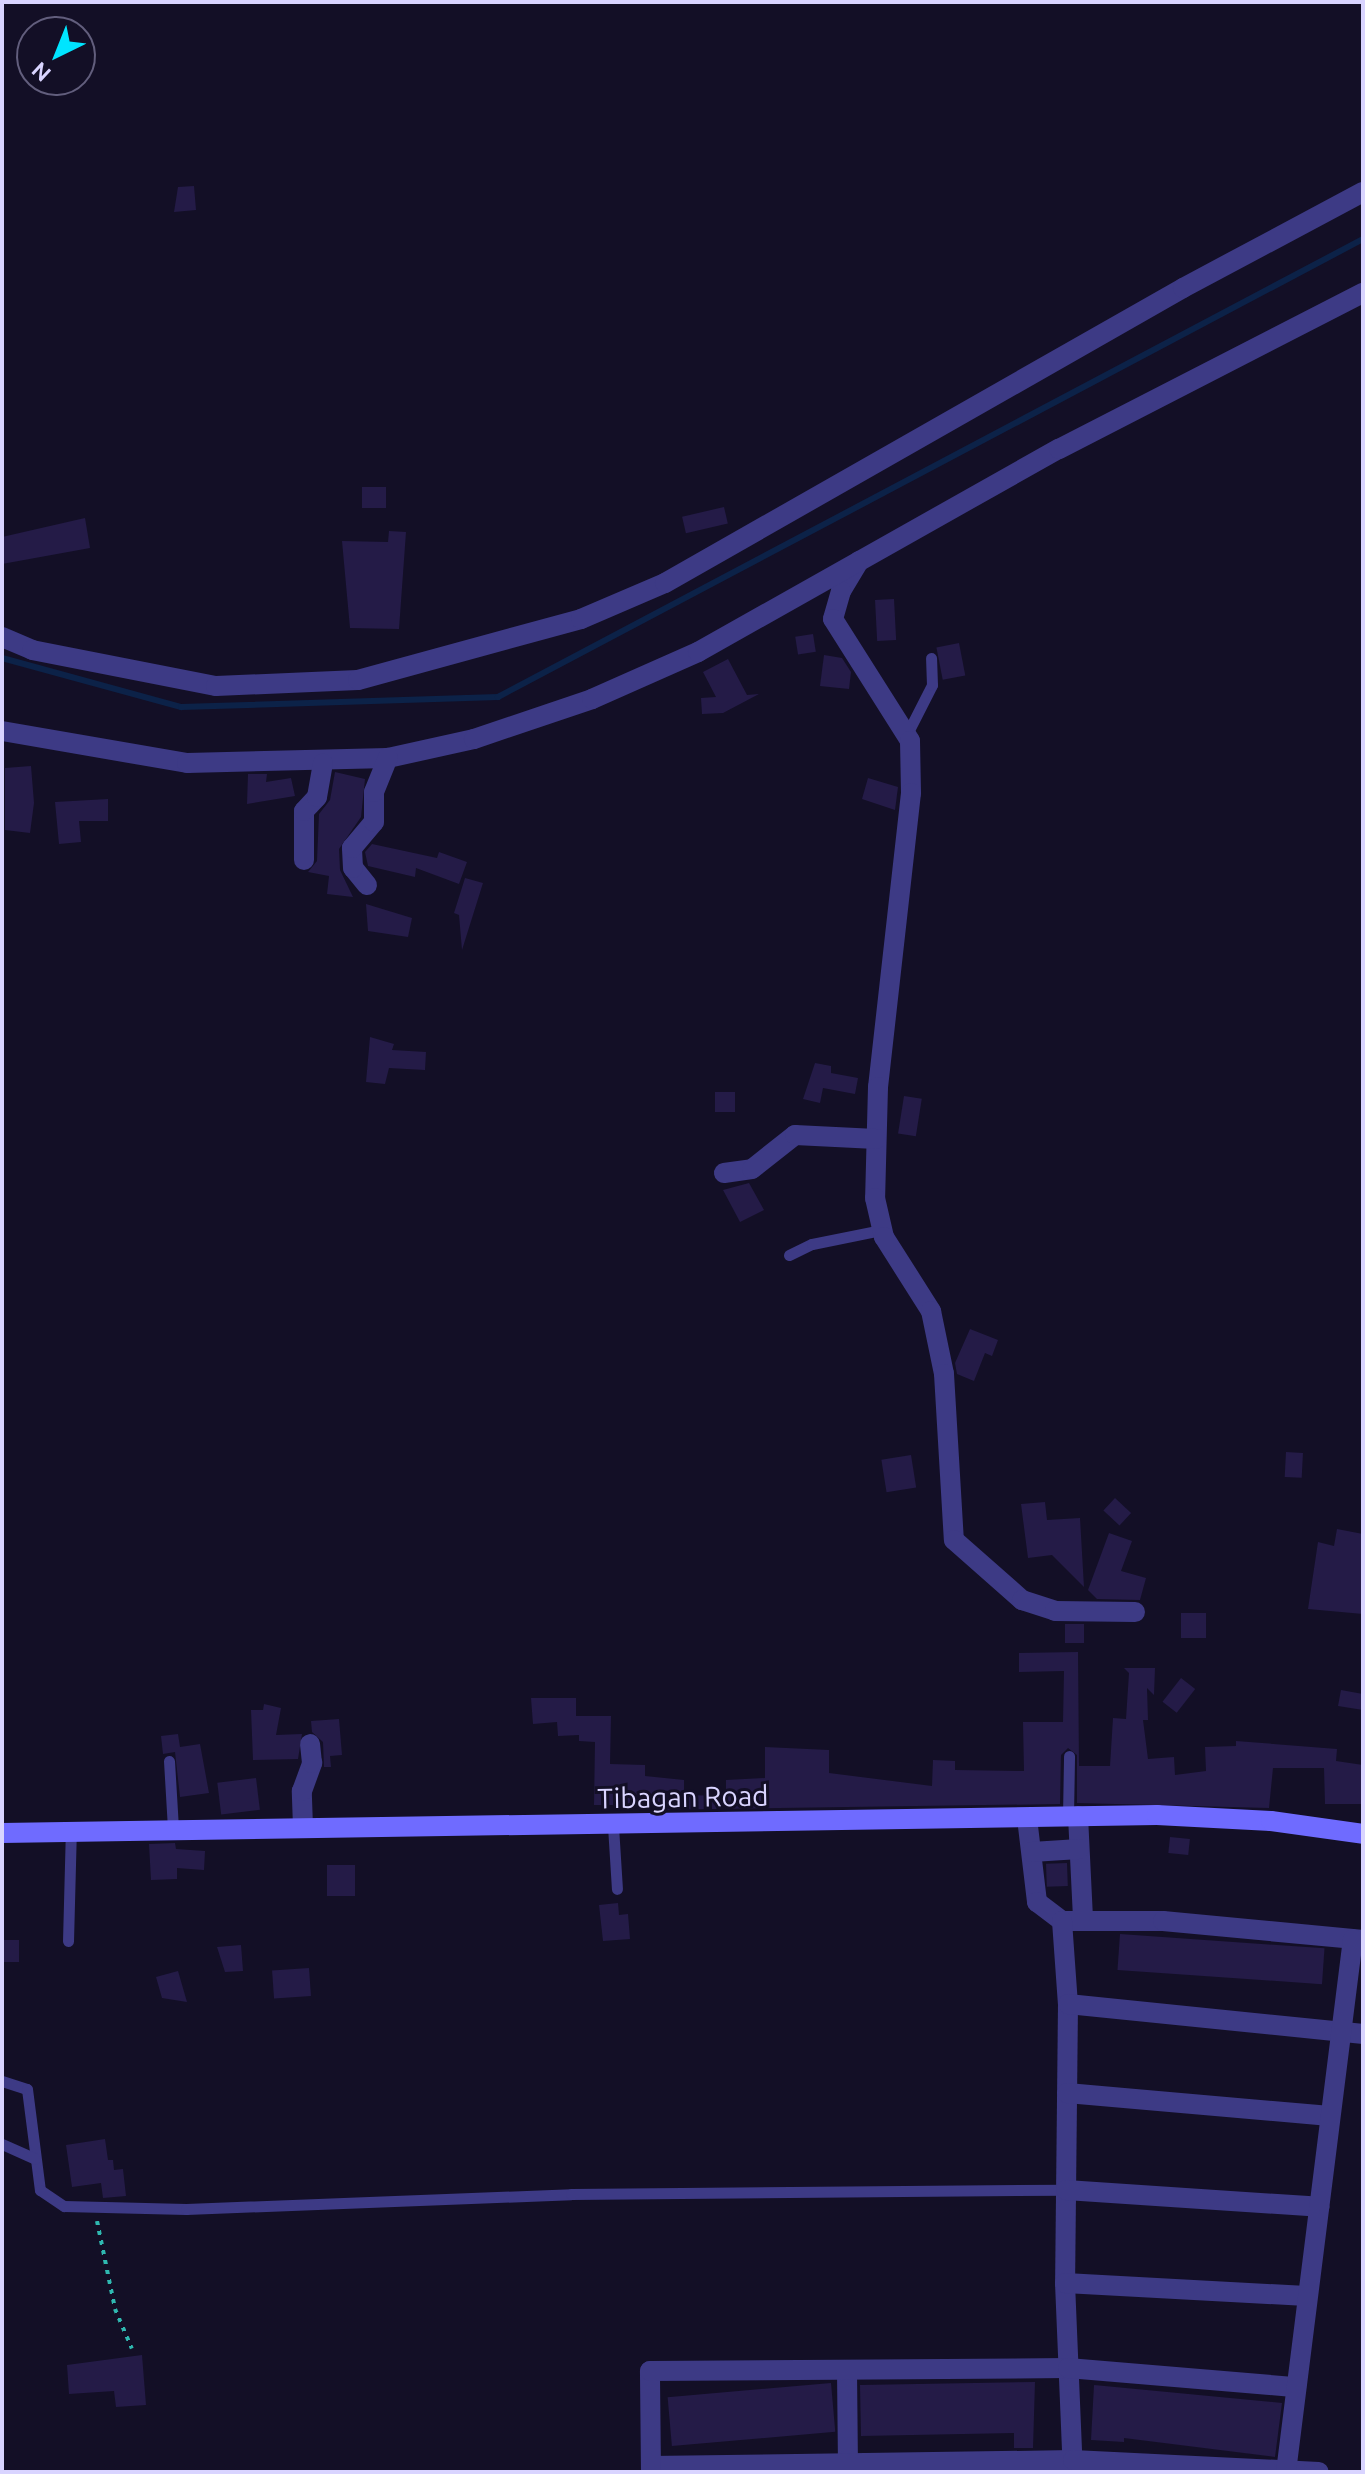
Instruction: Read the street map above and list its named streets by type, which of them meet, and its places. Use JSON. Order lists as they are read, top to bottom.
{
  "streets": {
    "main road": ["Tibagan Road"]
  },
  "north": "bottom left"
}
